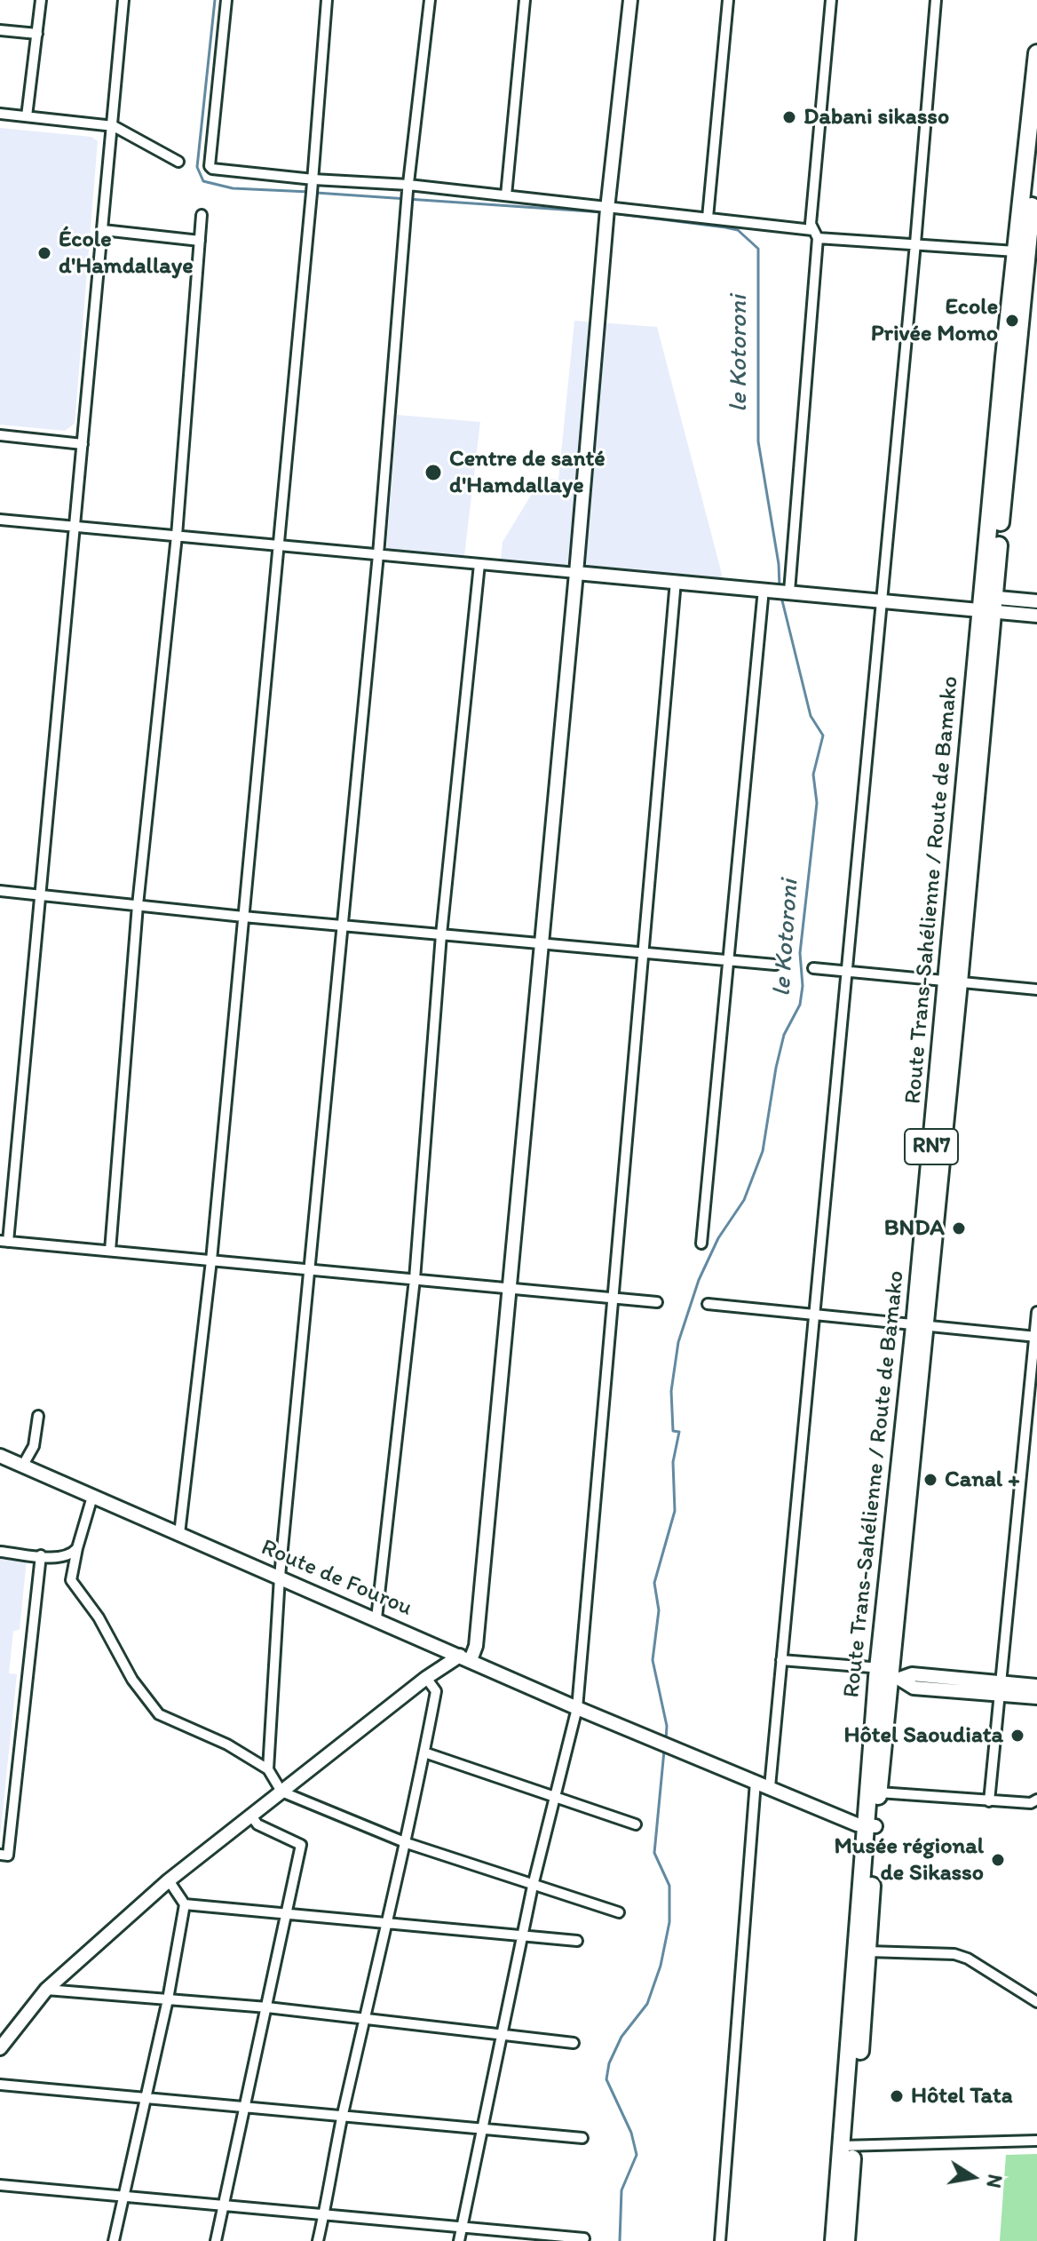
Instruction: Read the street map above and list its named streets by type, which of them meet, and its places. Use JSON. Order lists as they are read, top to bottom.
{
  "streets": {
    "highway": ["Route Trans-Sahélienne / Route de Bamako", "RN7"],
    "street": ["Route de Fourou"]
  },
  "crossings": [
    ["Route Trans-Sahélienne / Route de Bamako", "Route de Fourou"]
  ],
  "water": ["le Kotoroni"],
  "places": [
    "Dabani sikasso",
    "École d'Hamdallaye",
    "Ecole Privée Momo",
    "Centre de santé d'Hamdallaye",
    "BNDA",
    "Canal +",
    "Hôtel Saoudiata",
    "Musée régional de Sikasso",
    "Hôtel Tata"
  ],
  "north": "right"
}
